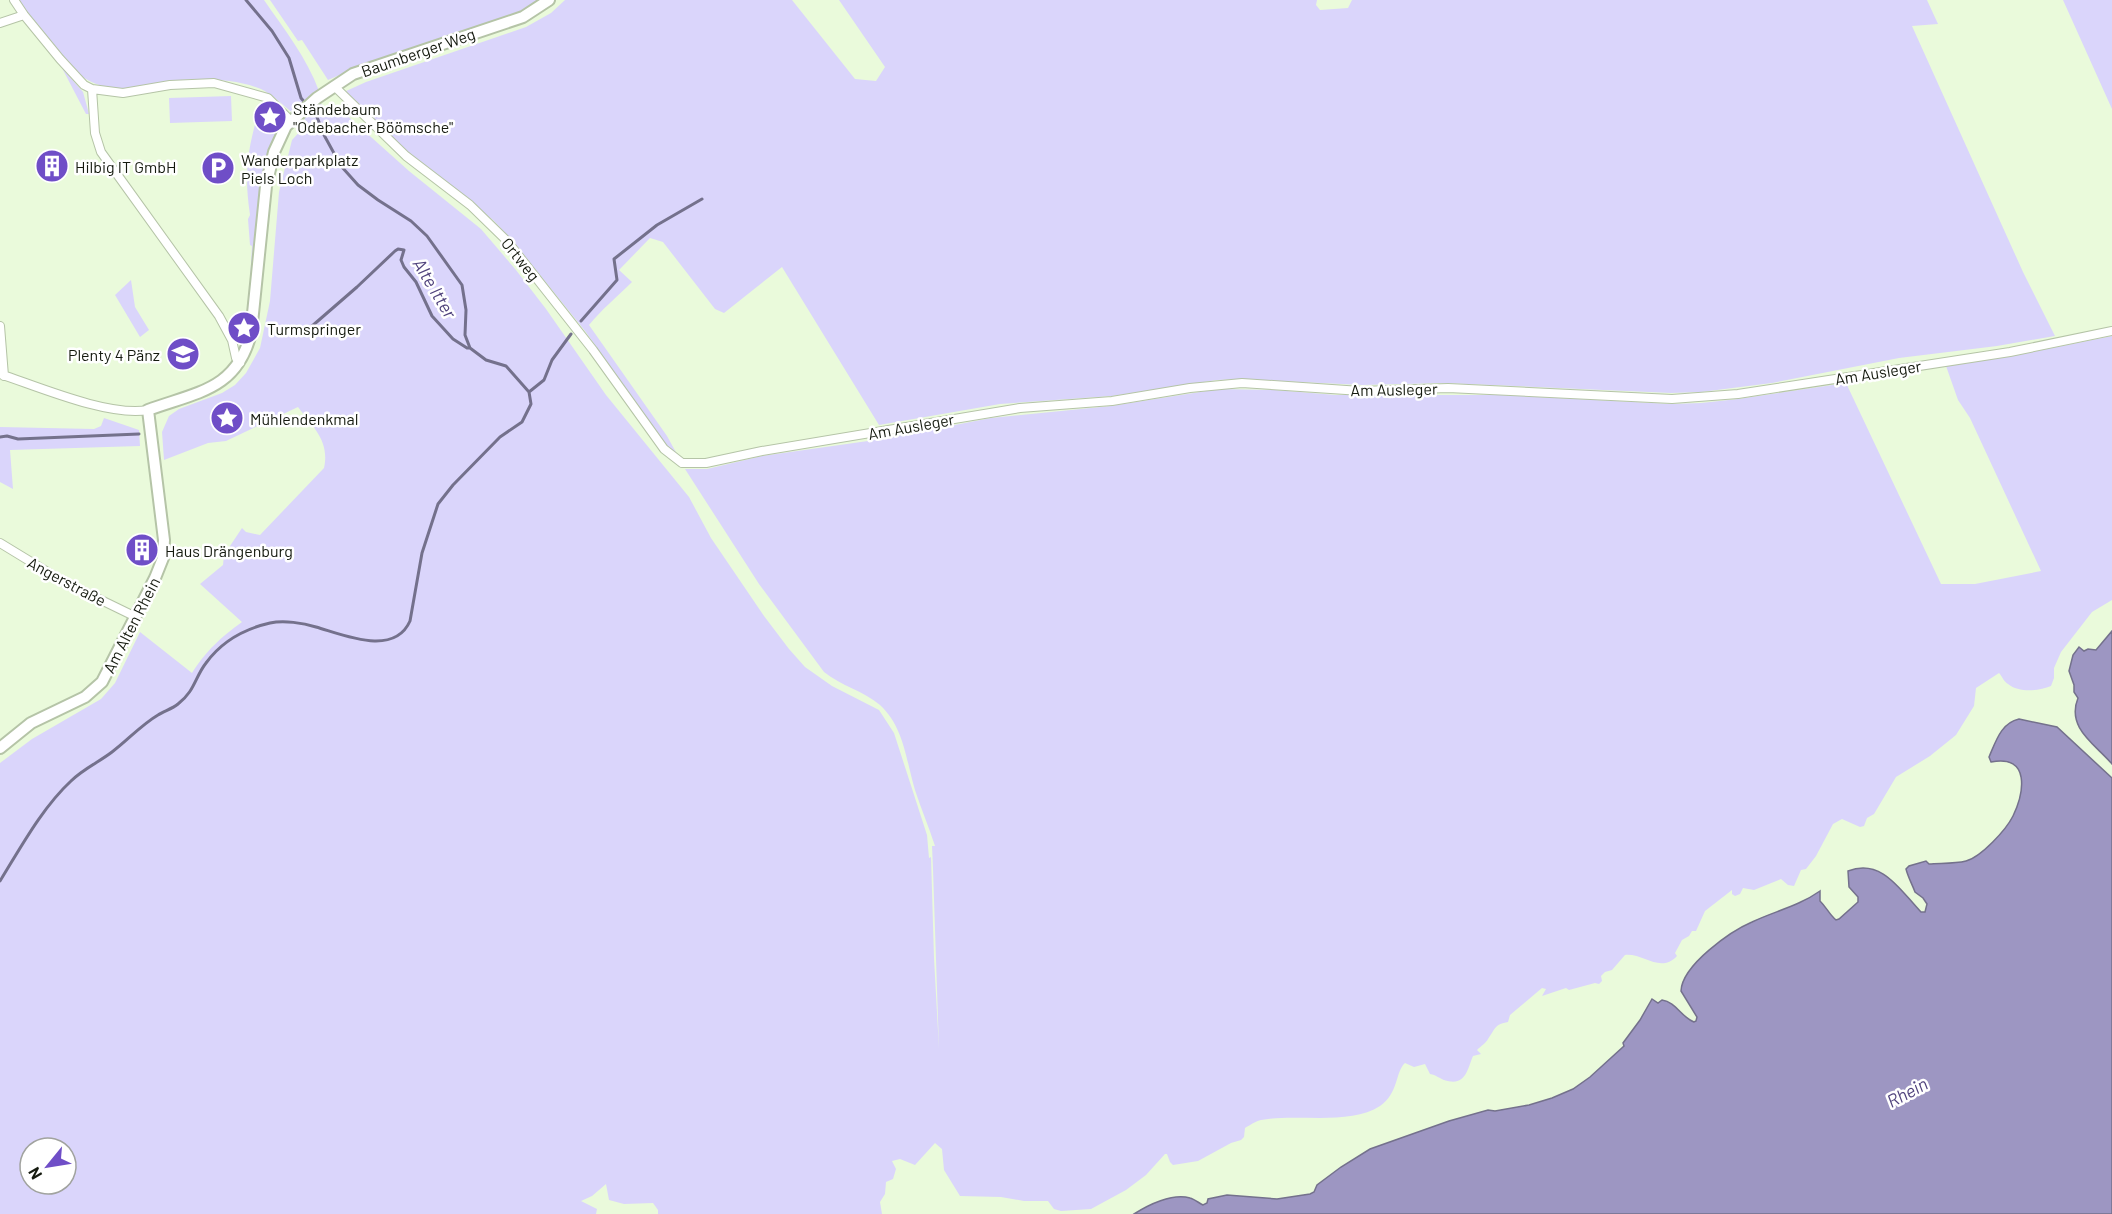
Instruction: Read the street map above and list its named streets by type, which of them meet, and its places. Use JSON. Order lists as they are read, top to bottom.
{
  "streets": {
    "street": [
      "Baumberger Weg",
      "Ortweg",
      "Am Ausleger",
      "Angerstraße",
      "Am Alten Rhein"
    ]
  },
  "crossings": [
    ["Baumberger Weg", "Ortweg"],
    ["Ortweg", "Am Ausleger"],
    ["Angerstraße", "Am Alten Rhein"]
  ],
  "water": ["Alte Itter", "Rhein"],
  "places": {
    "place": ["Ständebaum \"Odebacher Böömsche\"", "Turmspringer", "Mühlendenkmal"],
    "building": ["Hilbig IT GmbH", "Haus Drängenburg"],
    "parking": ["Wanderparkplatz Piels Loch"],
    "school or university": ["Plenty 4 Pänz"]
  },
  "north": "bottom left"
}
